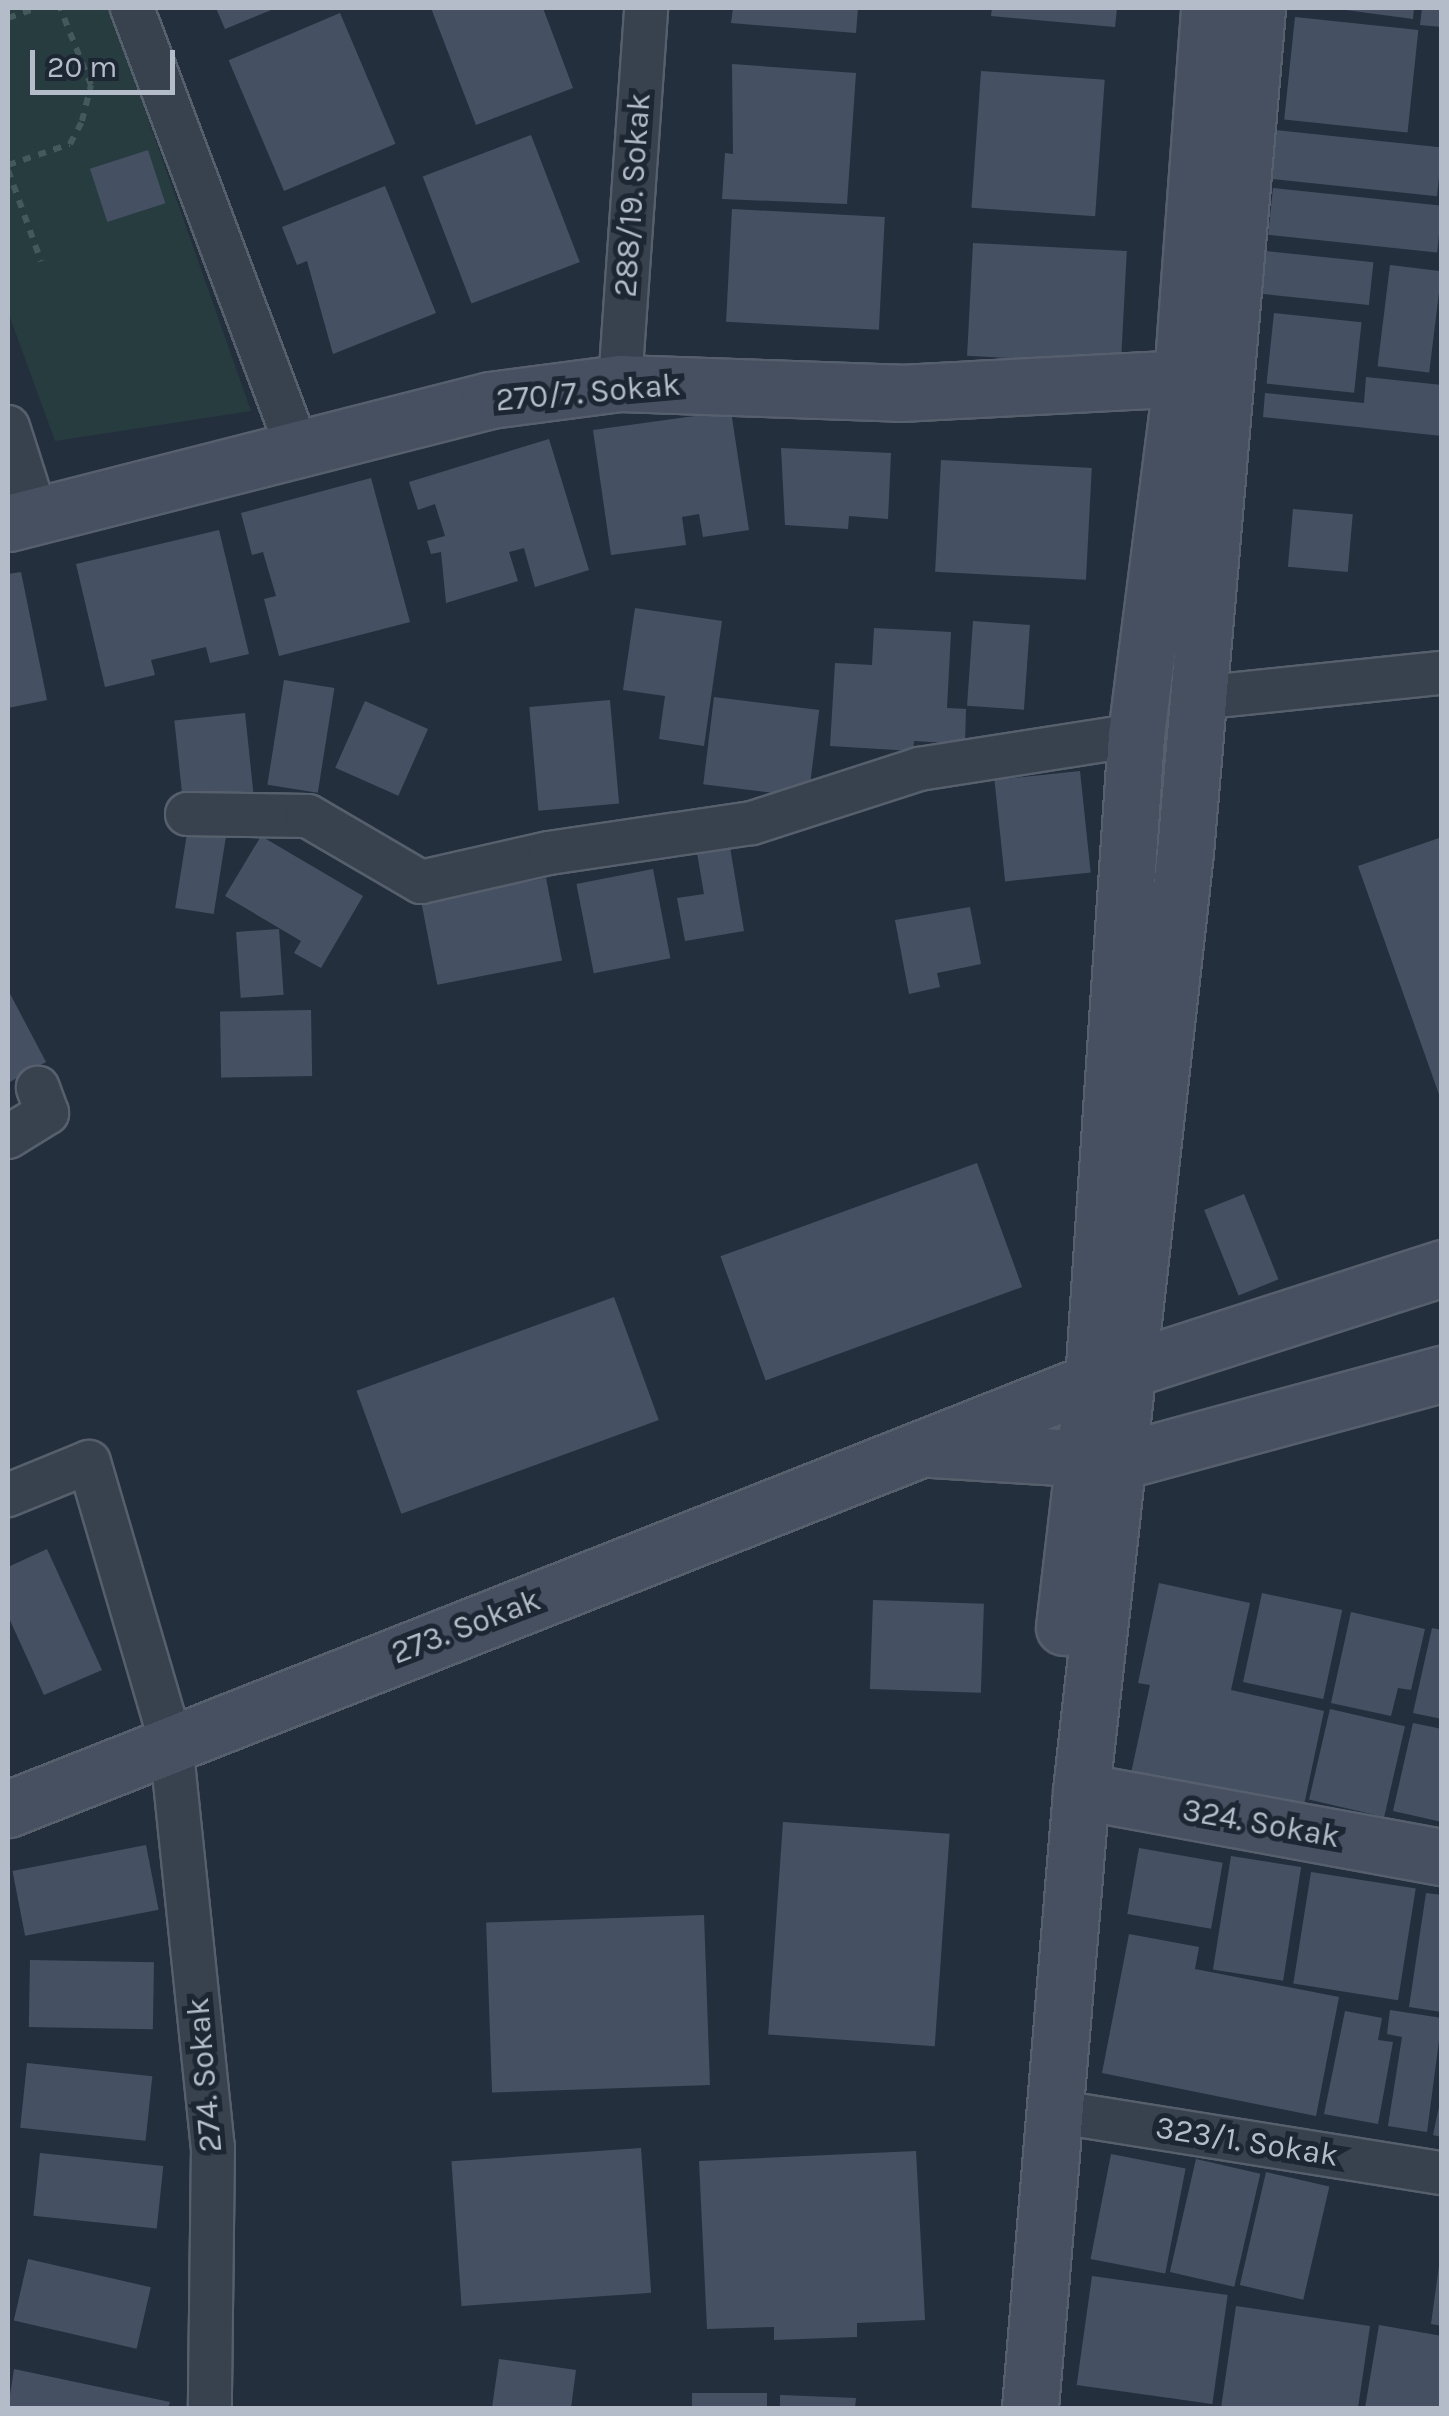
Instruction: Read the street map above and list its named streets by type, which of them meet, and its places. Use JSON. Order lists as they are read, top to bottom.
{
  "streets": {
    "street": [
      "288/19. Sokak",
      "270/7. Sokak",
      "273. Sokak",
      "324. Sokak",
      "274. Sokak",
      "323/1. Sokak"
    ]
  },
  "crossings": [
    ["288/19. Sokak", "270/7. Sokak"],
    ["273. Sokak", "274. Sokak"]
  ],
  "scale_bar": "20 m"
}
